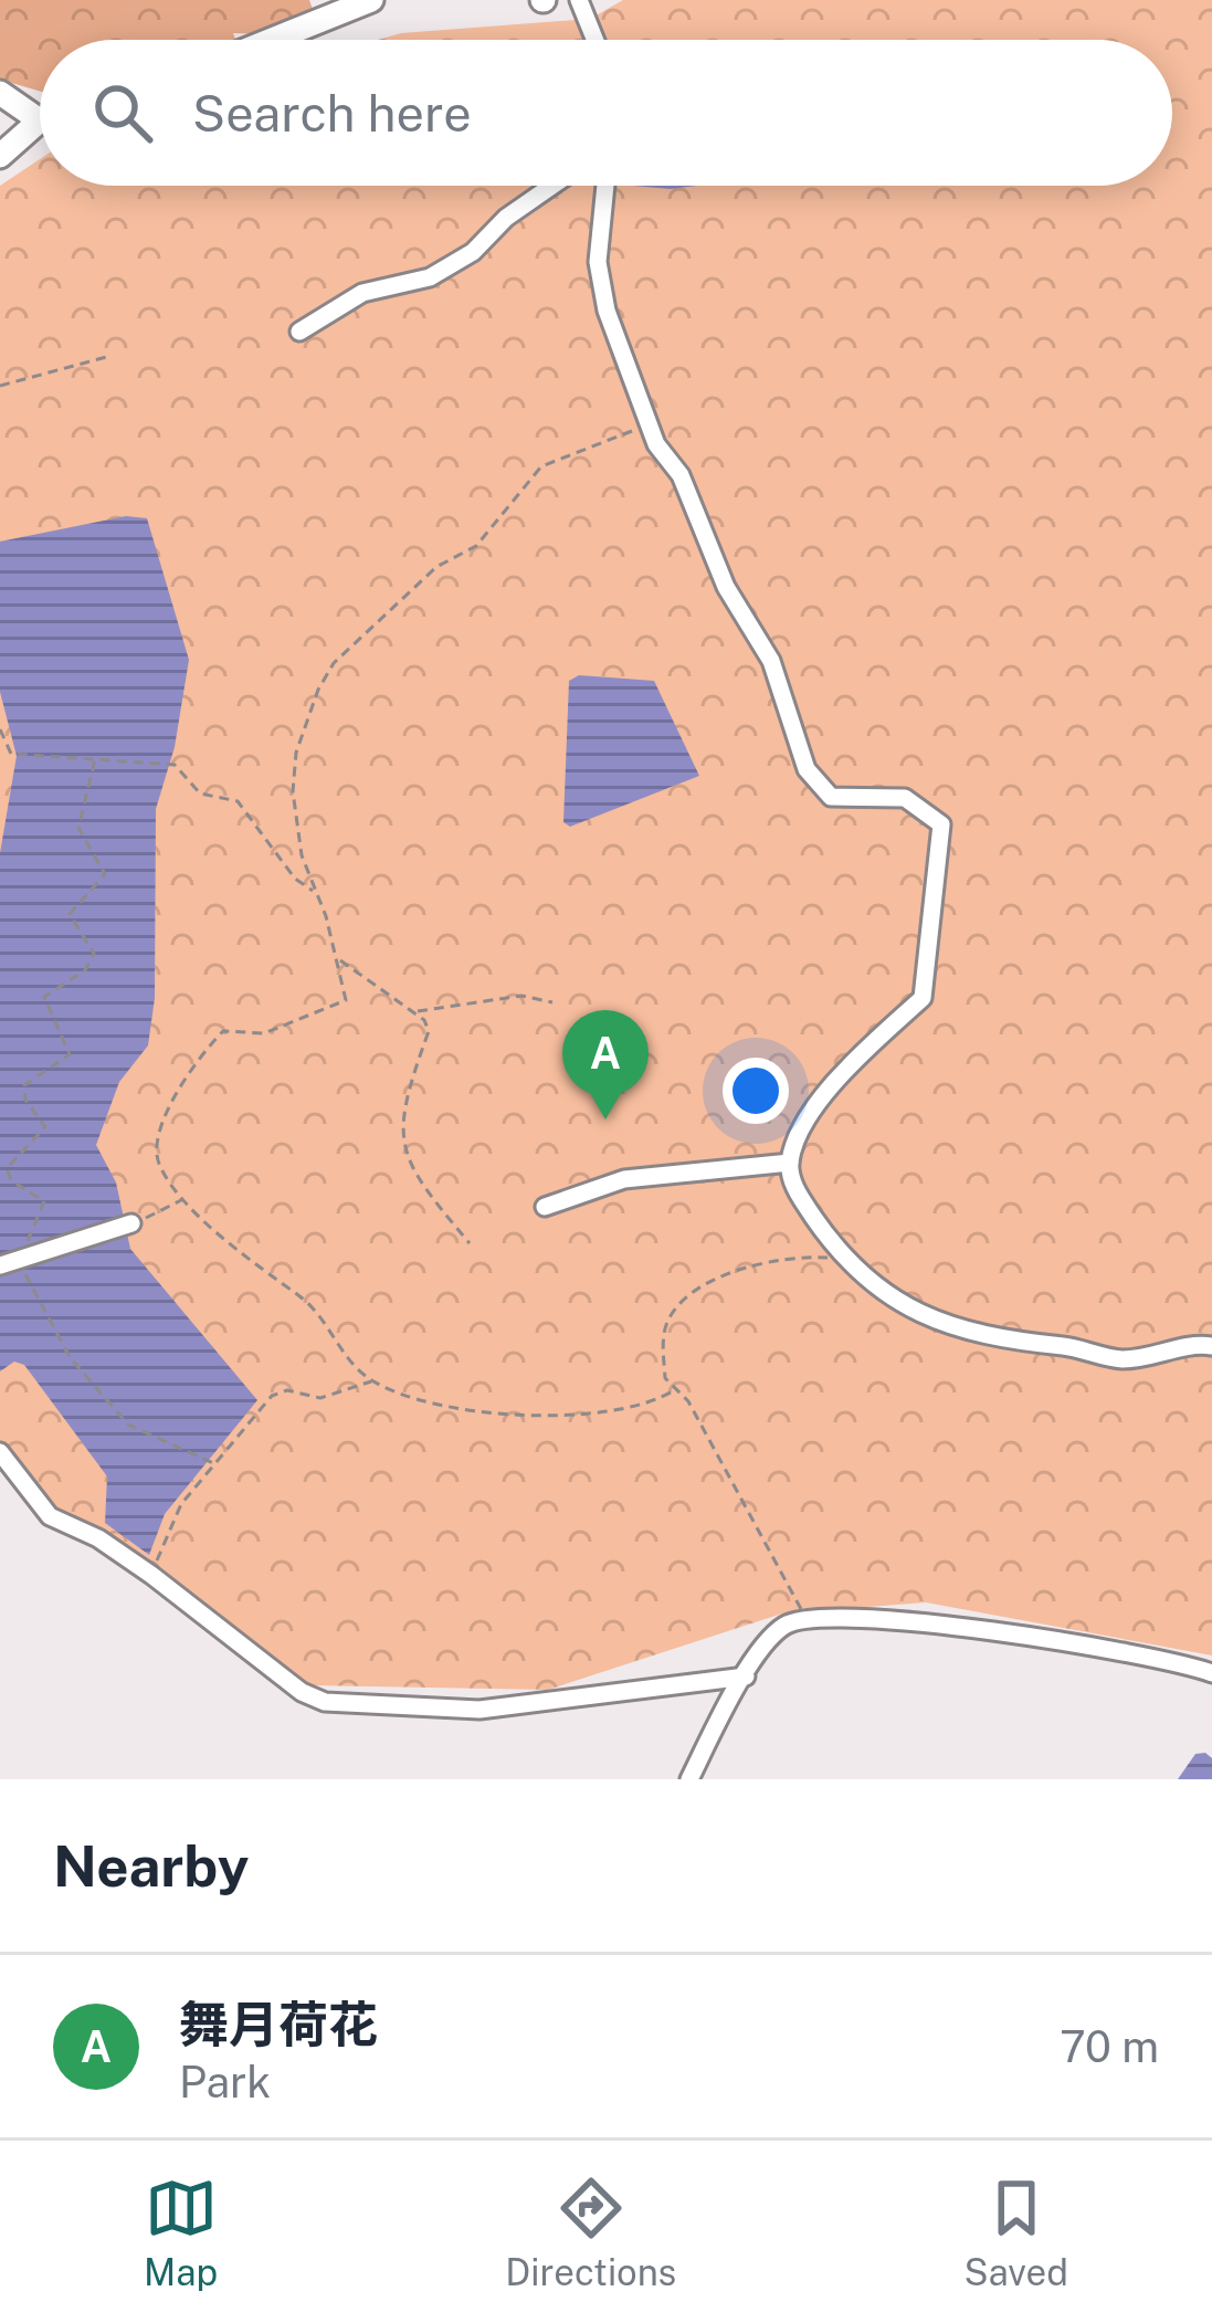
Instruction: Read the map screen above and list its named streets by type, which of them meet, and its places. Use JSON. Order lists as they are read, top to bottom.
{
  "page": {
    "search": "Search here",
    "pins": "A",
    "heading": "Nearby",
    "list": [
      {
        "mark": "A",
        "name": "舞月荷花",
        "note": "Park",
        "value": "70 m"
      }
    ],
    "nav": ["Map", "Directions", "Saved"]
  }
}
